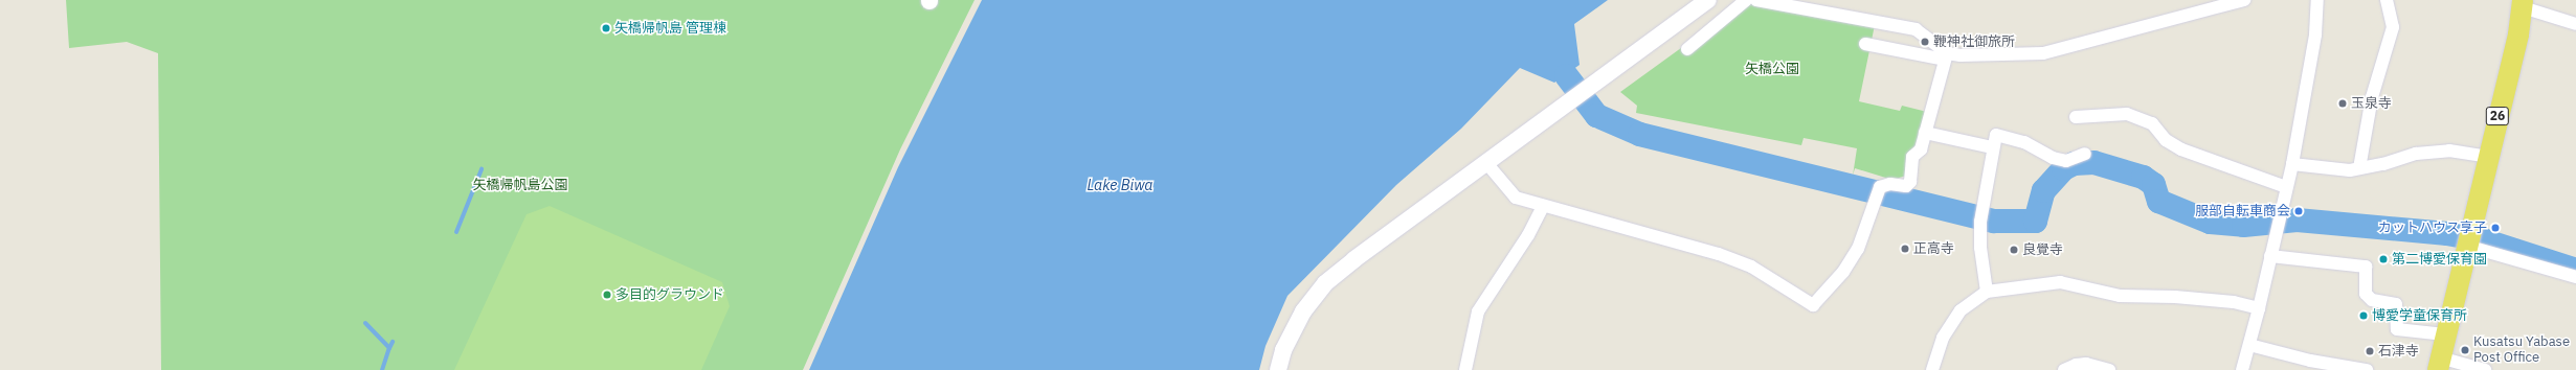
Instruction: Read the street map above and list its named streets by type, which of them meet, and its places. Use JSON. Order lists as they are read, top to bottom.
{
  "streets": {
    "main road": ["26"]
  },
  "water": ["Lake Biwa"],
  "parks": ["矢橋公園", "矢橋帰帆島公園"],
  "places": [
    "矢橋帰帆島 管理棟",
    "鞭神社御旅所",
    "玉泉寺",
    "服部自転車商会",
    "カットハウス享子",
    "正高寺",
    "良覺寺",
    "第二博愛保育園",
    "多目的グラウンド",
    "博愛学童保育所",
    "Kusatsu Yabase Post Office",
    "石津寺"
  ]
}
